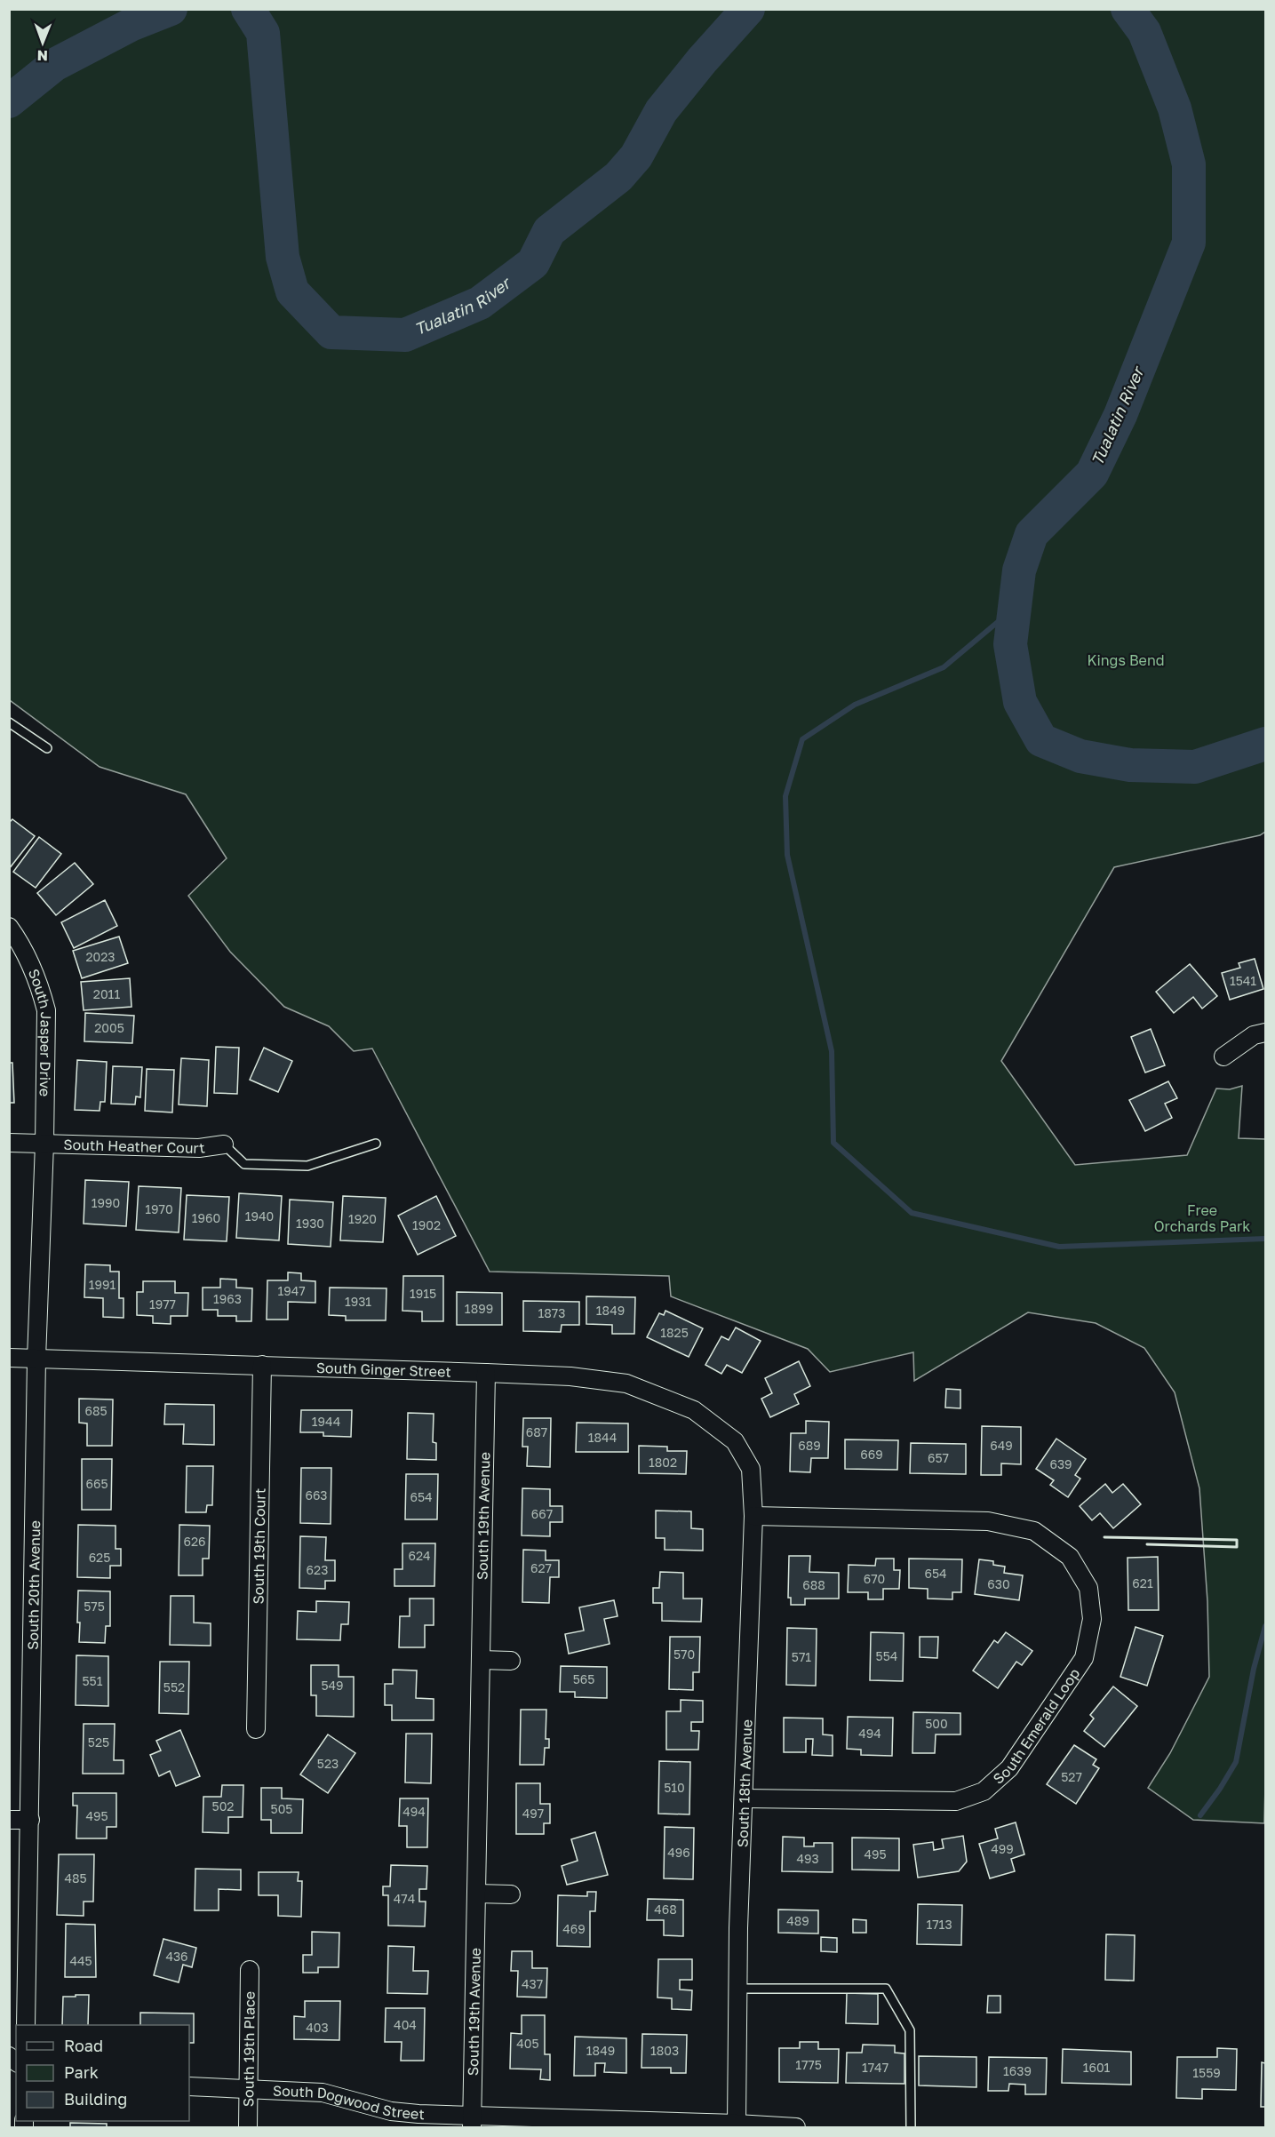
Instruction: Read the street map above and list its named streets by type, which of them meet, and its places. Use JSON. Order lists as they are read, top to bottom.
{
  "streets": {
    "street": [
      "South Jasper Drive",
      "South Heather Court",
      "South Ginger Street",
      "South 19th Avenue",
      "South 19th Court",
      "South 20th Avenue",
      "South Emerald Loop",
      "South 18th Avenue",
      "South 19th Place",
      "South Dogwood Street"
    ]
  },
  "crossings": [
    ["South Jasper Drive", "South Heather Court"],
    ["South Jasper Drive", "South 20th Avenue"],
    ["South Heather Court", "South 20th Avenue"],
    ["South Ginger Street", "South 19th Avenue"],
    ["South Ginger Street", "South 19th Court"],
    ["South Ginger Street", "South 20th Avenue"],
    ["South Ginger Street", "South 18th Avenue"],
    ["South 19th Avenue", "South Dogwood Street"],
    ["South Emerald Loop", "South 18th Avenue"],
    ["South 18th Avenue", "South Dogwood Street"],
    ["South 19th Place", "South Dogwood Street"]
  ],
  "water": ["Tualatin River"],
  "parks": ["Kings Bend", "Free Orchards Park"],
  "house_numbers": [
    "2023",
    "1541",
    "2011",
    "2005",
    "1990",
    "1970",
    "1940",
    "1960",
    "1920",
    "1930",
    "1902",
    "1991",
    "1947",
    "1915",
    "1963",
    "1931",
    "1977",
    "1899",
    "1849",
    "1873",
    "1825",
    "685",
    "1944",
    "687",
    "1844",
    "689",
    "649",
    "669",
    "657",
    "1802",
    "639",
    "665",
    "663",
    "654",
    "667",
    "626",
    "624",
    "625",
    "627",
    "623",
    "654",
    "670",
    "621",
    "630",
    "688",
    "575",
    "570",
    "554",
    "571",
    "565",
    "551",
    "549",
    "552",
    "500",
    "494",
    "525",
    "523",
    "527",
    "510",
    "502",
    "505",
    "494",
    "497",
    "495",
    "499",
    "496",
    "495",
    "493",
    "485",
    "474",
    "468",
    "489",
    "1713",
    "469",
    "436",
    "445",
    "437",
    "404",
    "403",
    "405",
    "1849",
    "1803",
    "1775",
    "1747",
    "1601",
    "1639",
    "1559"
  ],
  "legend": ["Road", "Park", "Building"],
  "north": "bottom"
}
